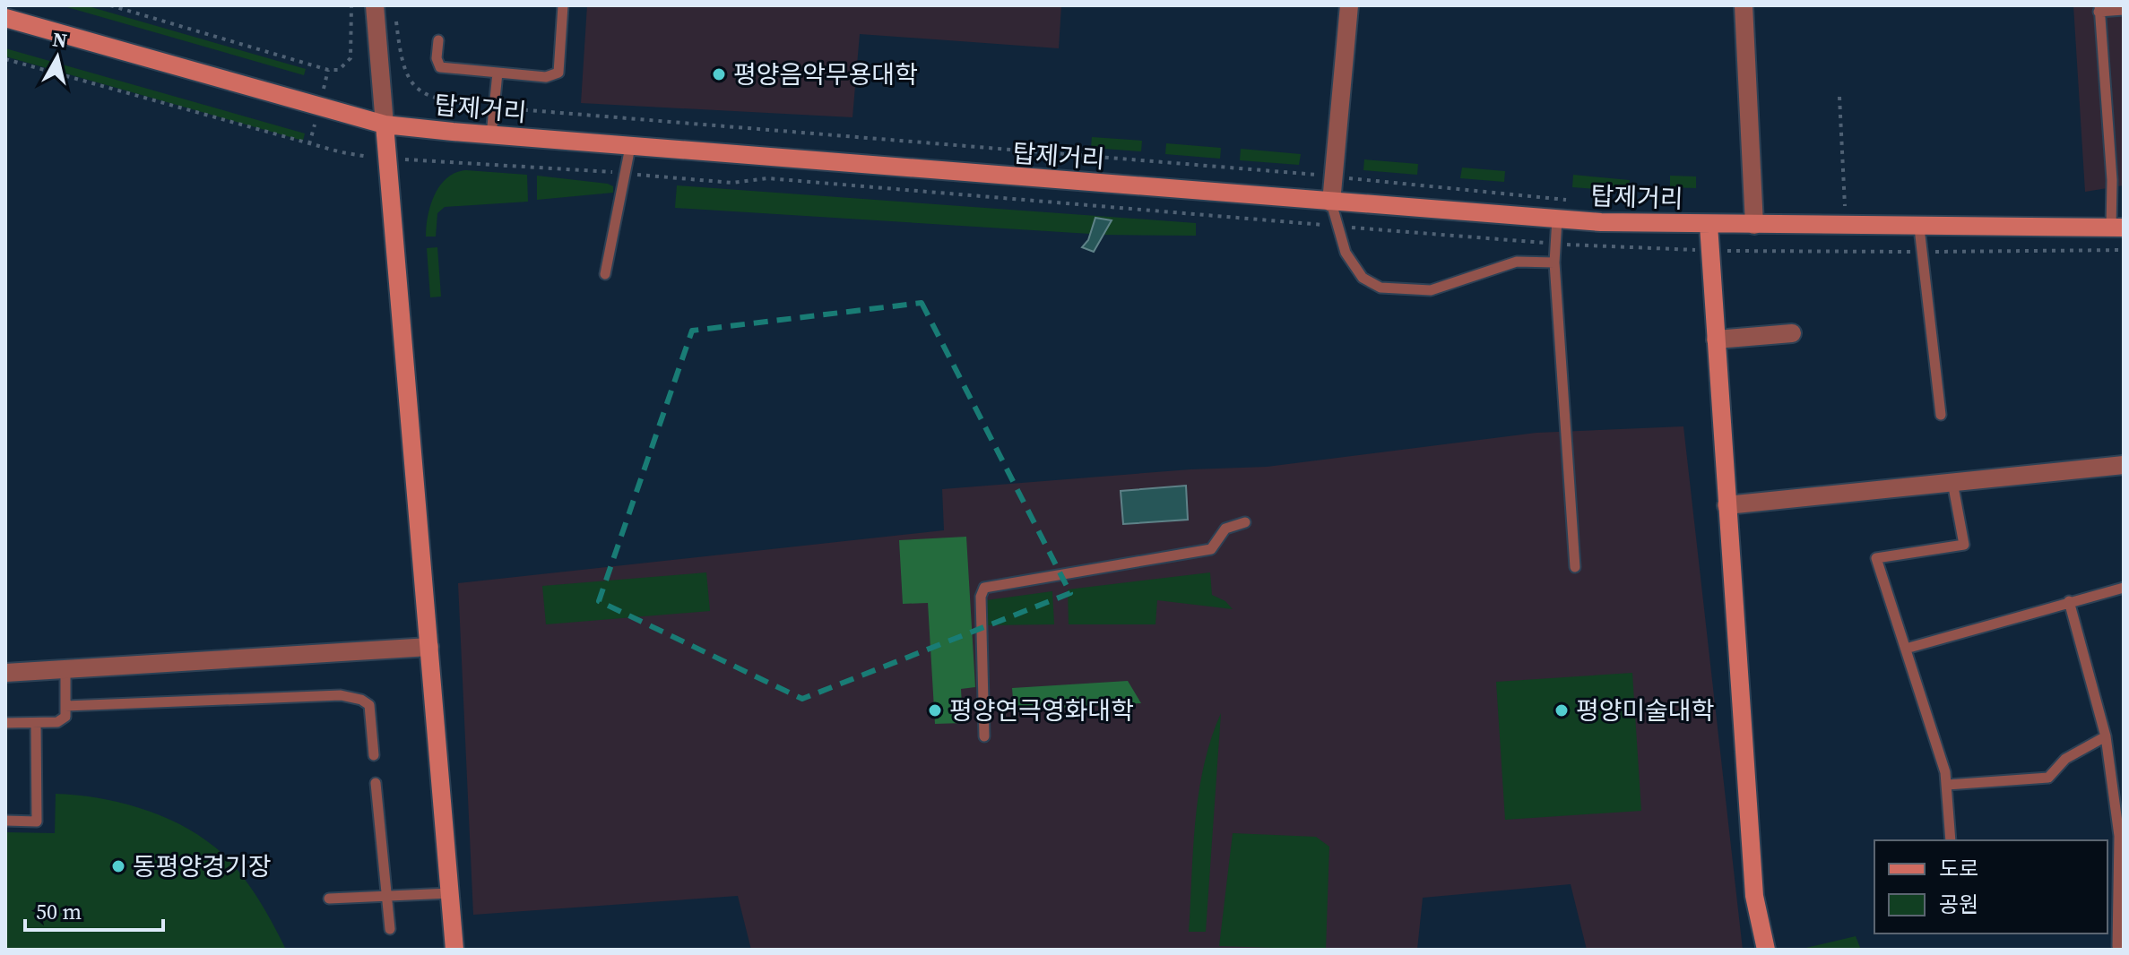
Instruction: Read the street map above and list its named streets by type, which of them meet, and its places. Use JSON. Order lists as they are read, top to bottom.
{
  "streets": {
    "main road": ["탑제거리"]
  },
  "places": [
    "평양음악무용대학",
    "평양연극영화대학",
    "평양미술대학",
    "동평양경기장"
  ],
  "legend": ["도로", "공원"],
  "scale_bar": "50 m",
  "north": "top"
}
